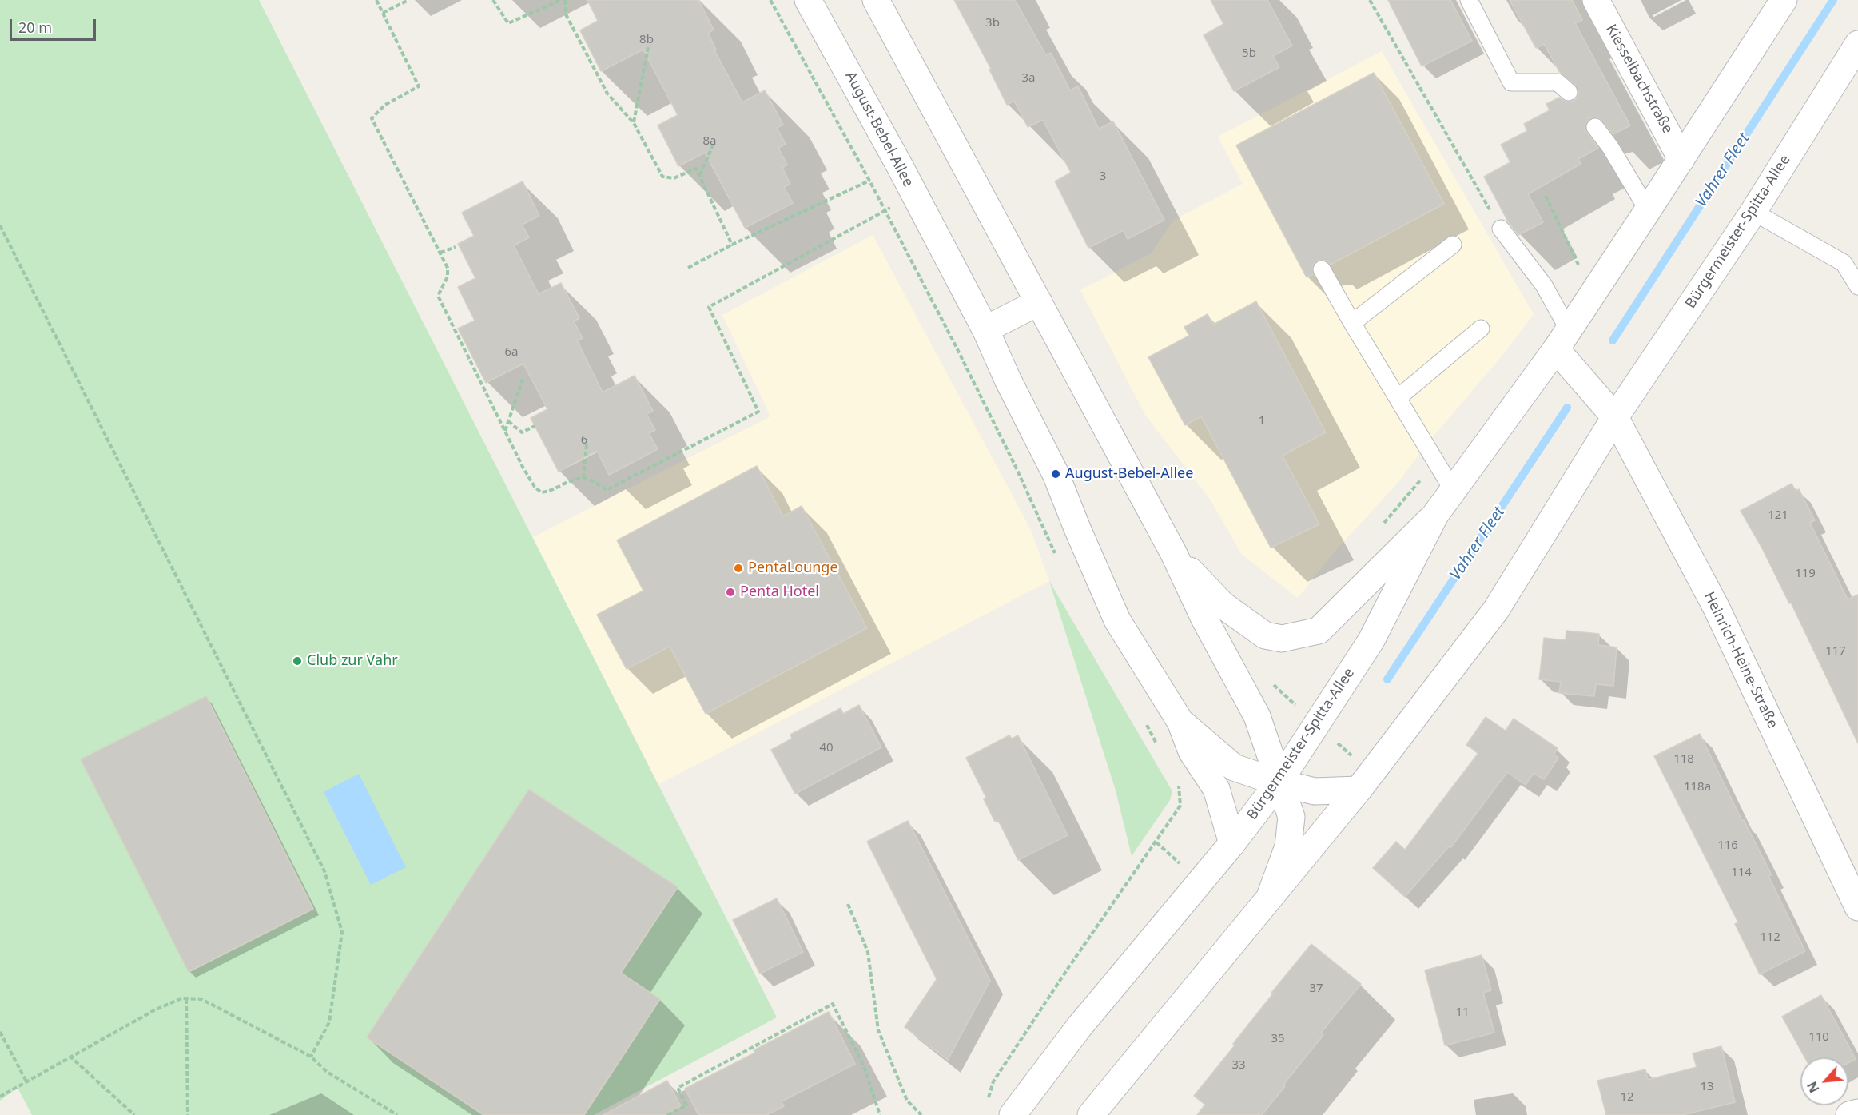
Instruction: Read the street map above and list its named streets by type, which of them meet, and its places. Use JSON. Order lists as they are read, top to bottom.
{
  "streets": {
    "street": [
      "Kiesselbachstraße",
      "August-Bebel-Allee",
      "Bürgermeister-Spitta-Allee",
      "Heinrich-Heine-Straße"
    ]
  },
  "crossings": [
    ["Kiesselbachstraße", "Bürgermeister-Spitta-Allee"],
    ["August-Bebel-Allee", "Bürgermeister-Spitta-Allee"],
    ["Bürgermeister-Spitta-Allee", "Heinrich-Heine-Straße"]
  ],
  "water": ["Vahrer Fleet"],
  "places": [
    "August-Bebel-Allee",
    "PentaLounge",
    "Penta Hotel",
    "Club zur Vahr"
  ],
  "house_numbers": [
    "3b",
    "8b",
    "5b",
    "3a",
    "8a",
    "3",
    "6a",
    "1",
    "6",
    "121",
    "119",
    "117",
    "40",
    "118",
    "118a",
    "116",
    "114",
    "112",
    "37",
    "11",
    "110",
    "35",
    "33",
    "13",
    "12"
  ],
  "scale_bar": "20 m",
  "north": "bottom left"
}
